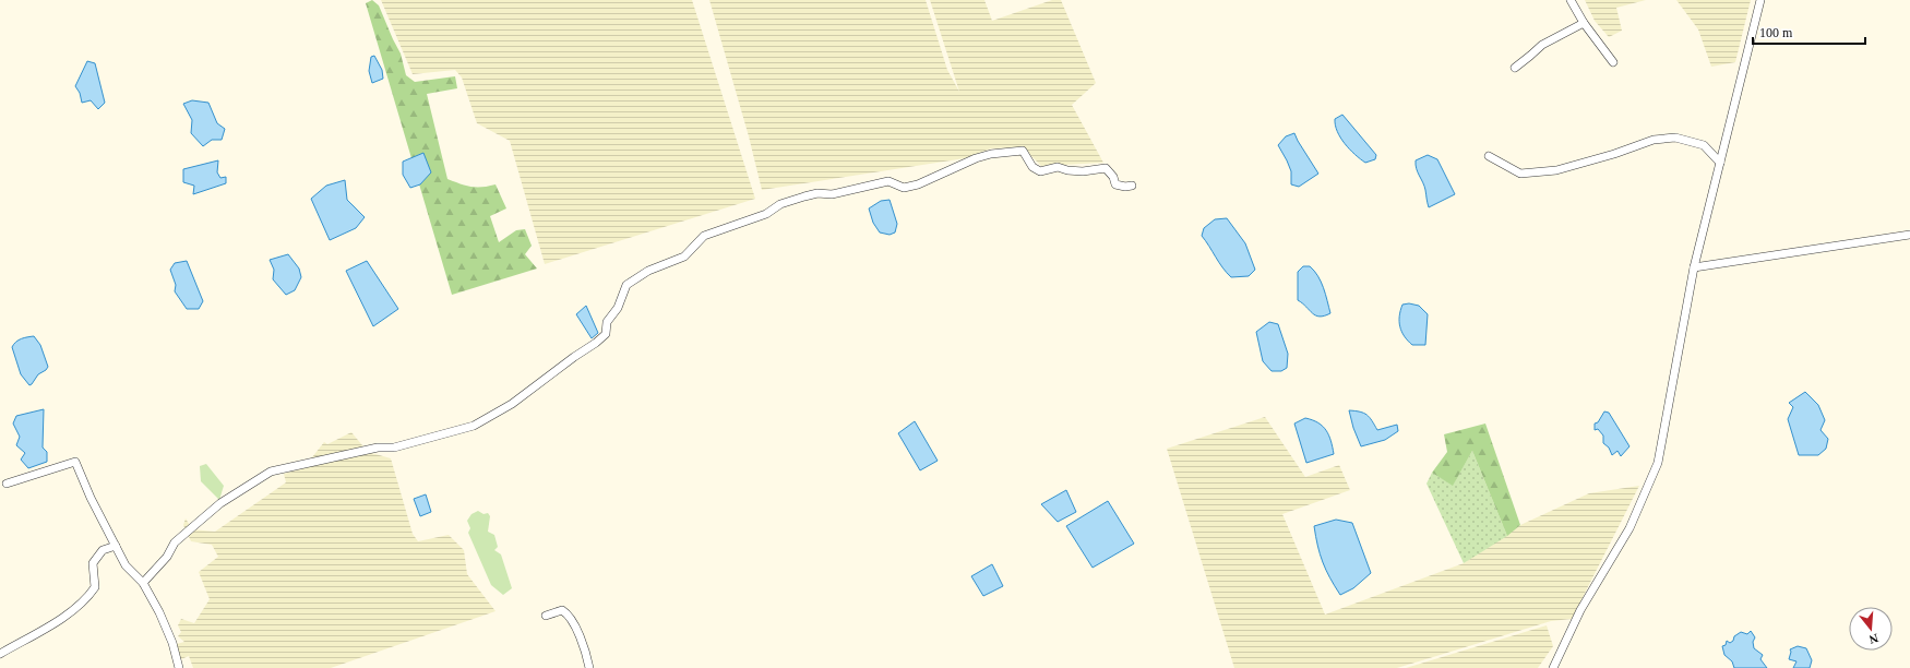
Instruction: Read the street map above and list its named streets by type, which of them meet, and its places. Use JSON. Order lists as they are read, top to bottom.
{
  "scale_bar": "100 m",
  "north": "bottom"
}
